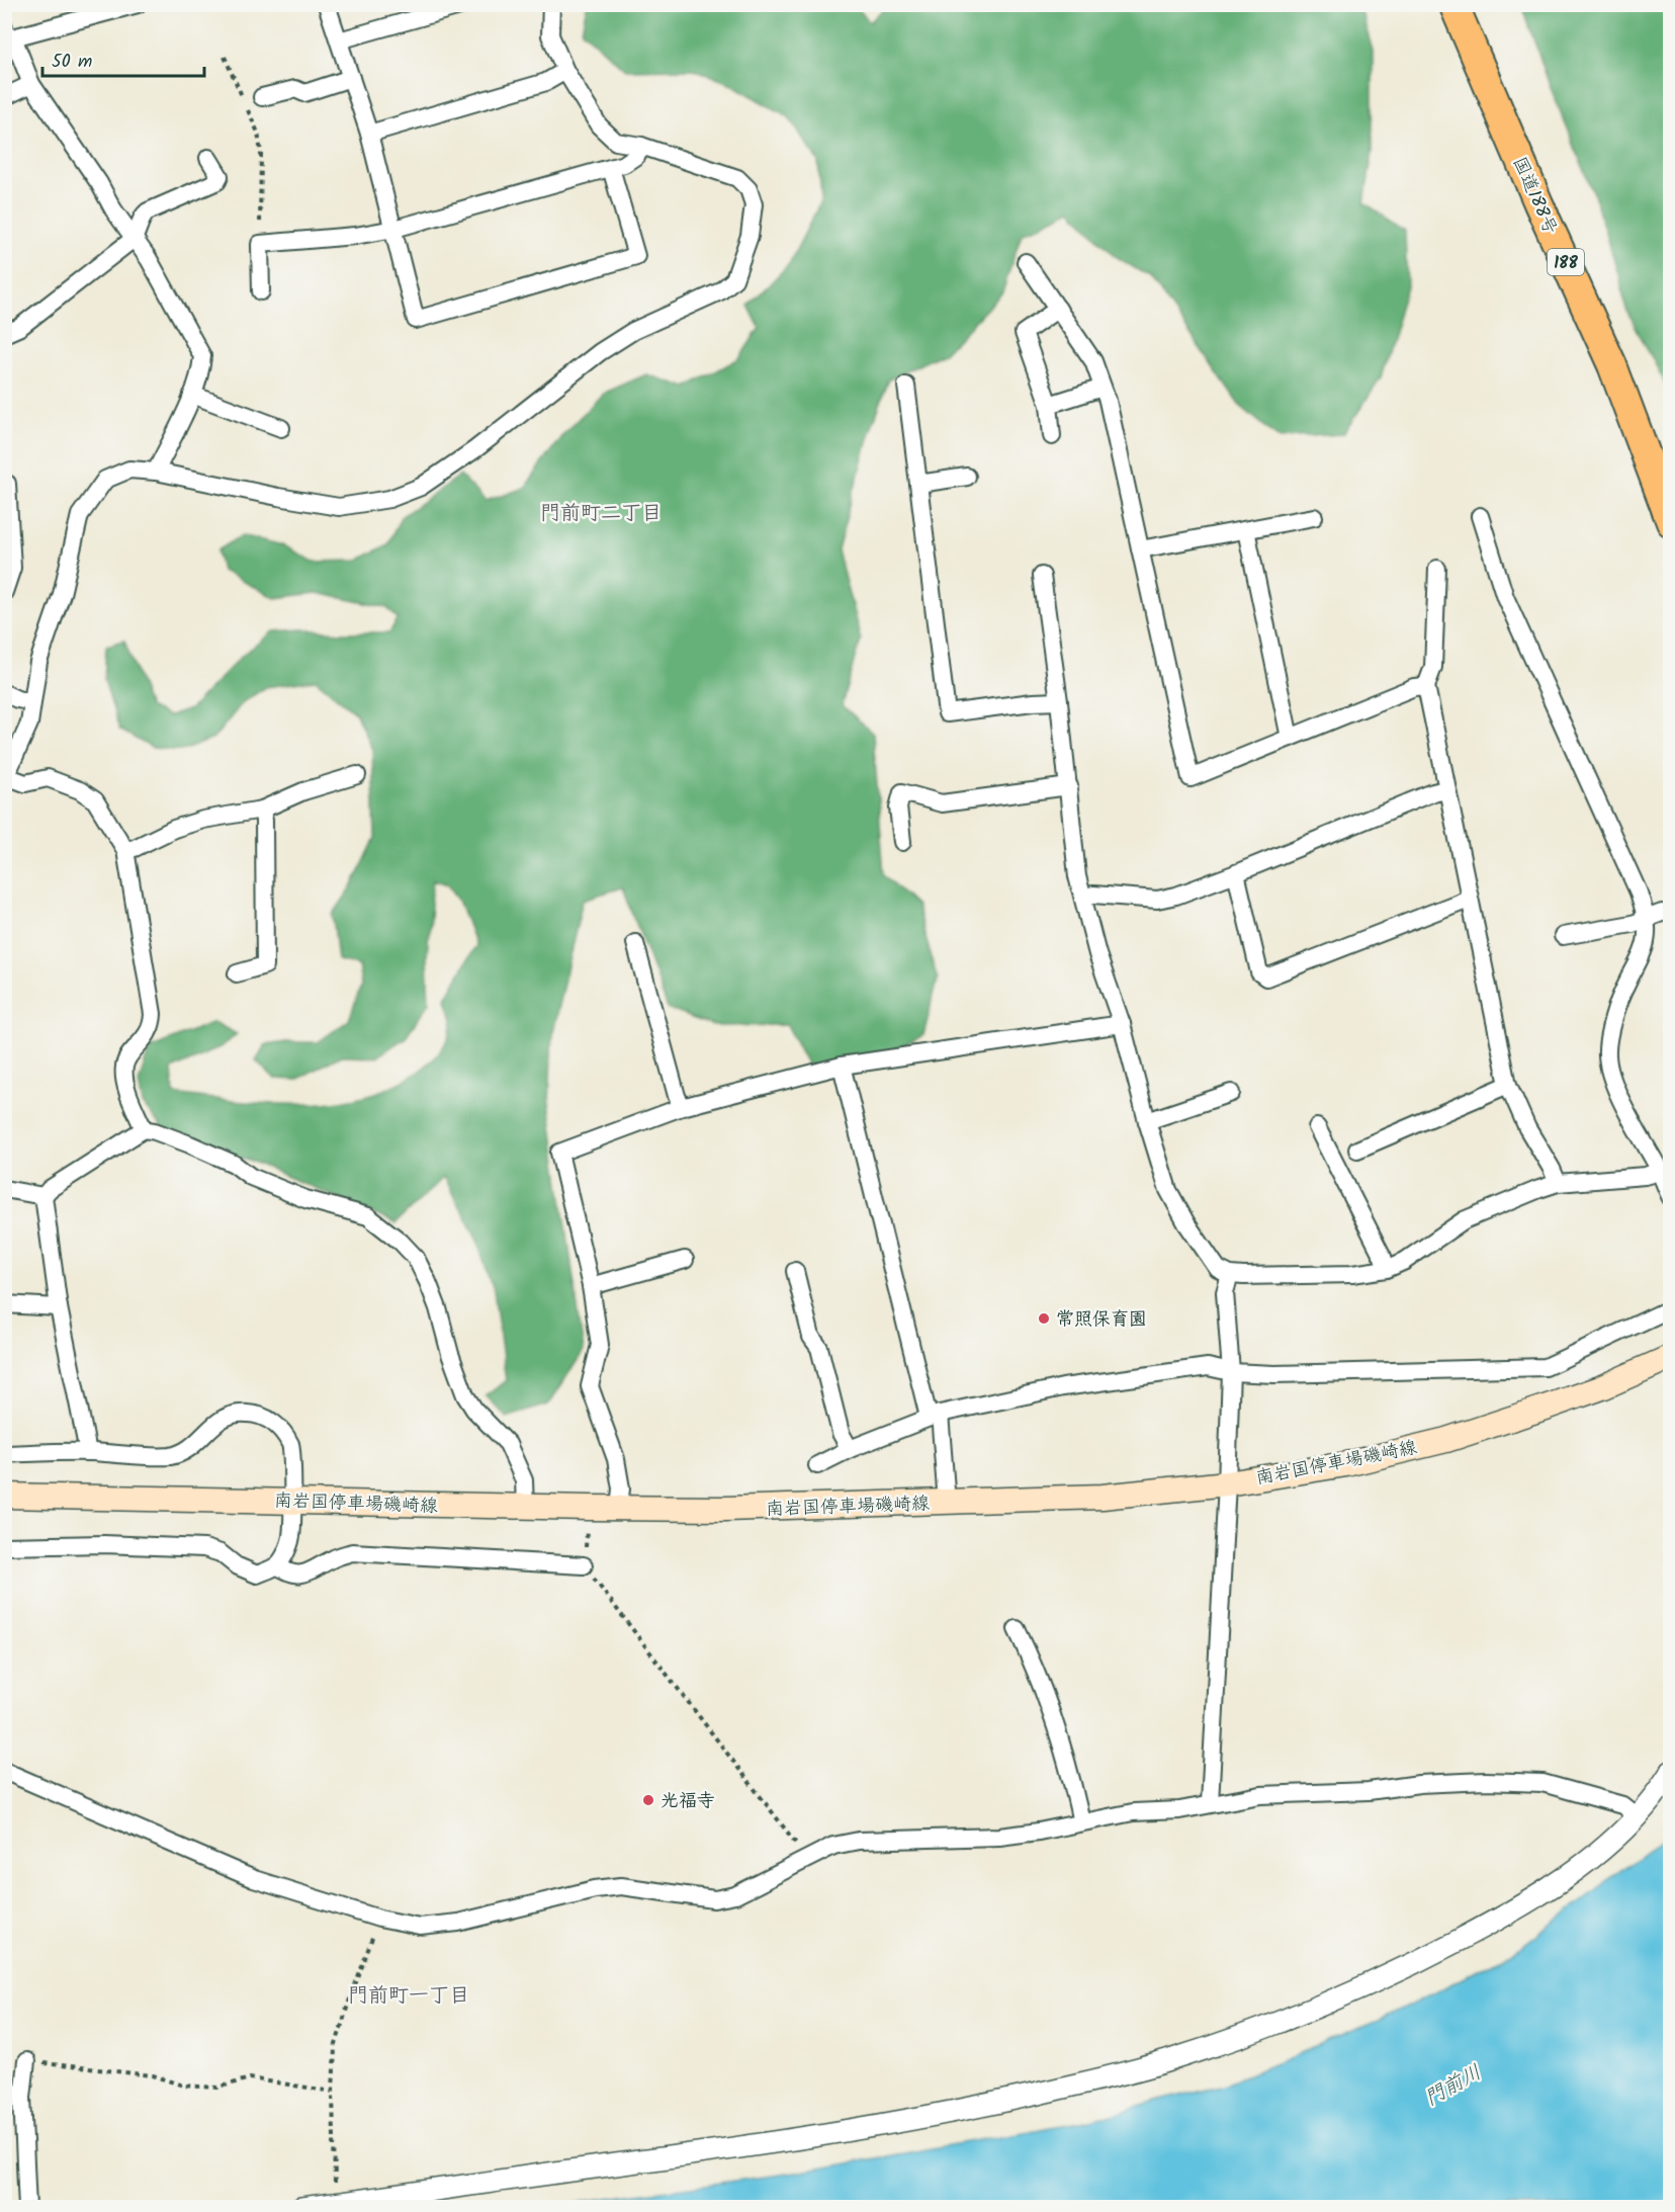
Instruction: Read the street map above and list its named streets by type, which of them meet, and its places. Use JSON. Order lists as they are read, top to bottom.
{
  "streets": {
    "highway": ["国道188号", "188"],
    "main road": ["南岩国停車場磯崎線"]
  },
  "districts": ["門前町二丁目", "門前町一丁目"],
  "water": ["門前川"],
  "places": ["常照保育園", "光福寺"],
  "scale_bar": "50 m"
}
